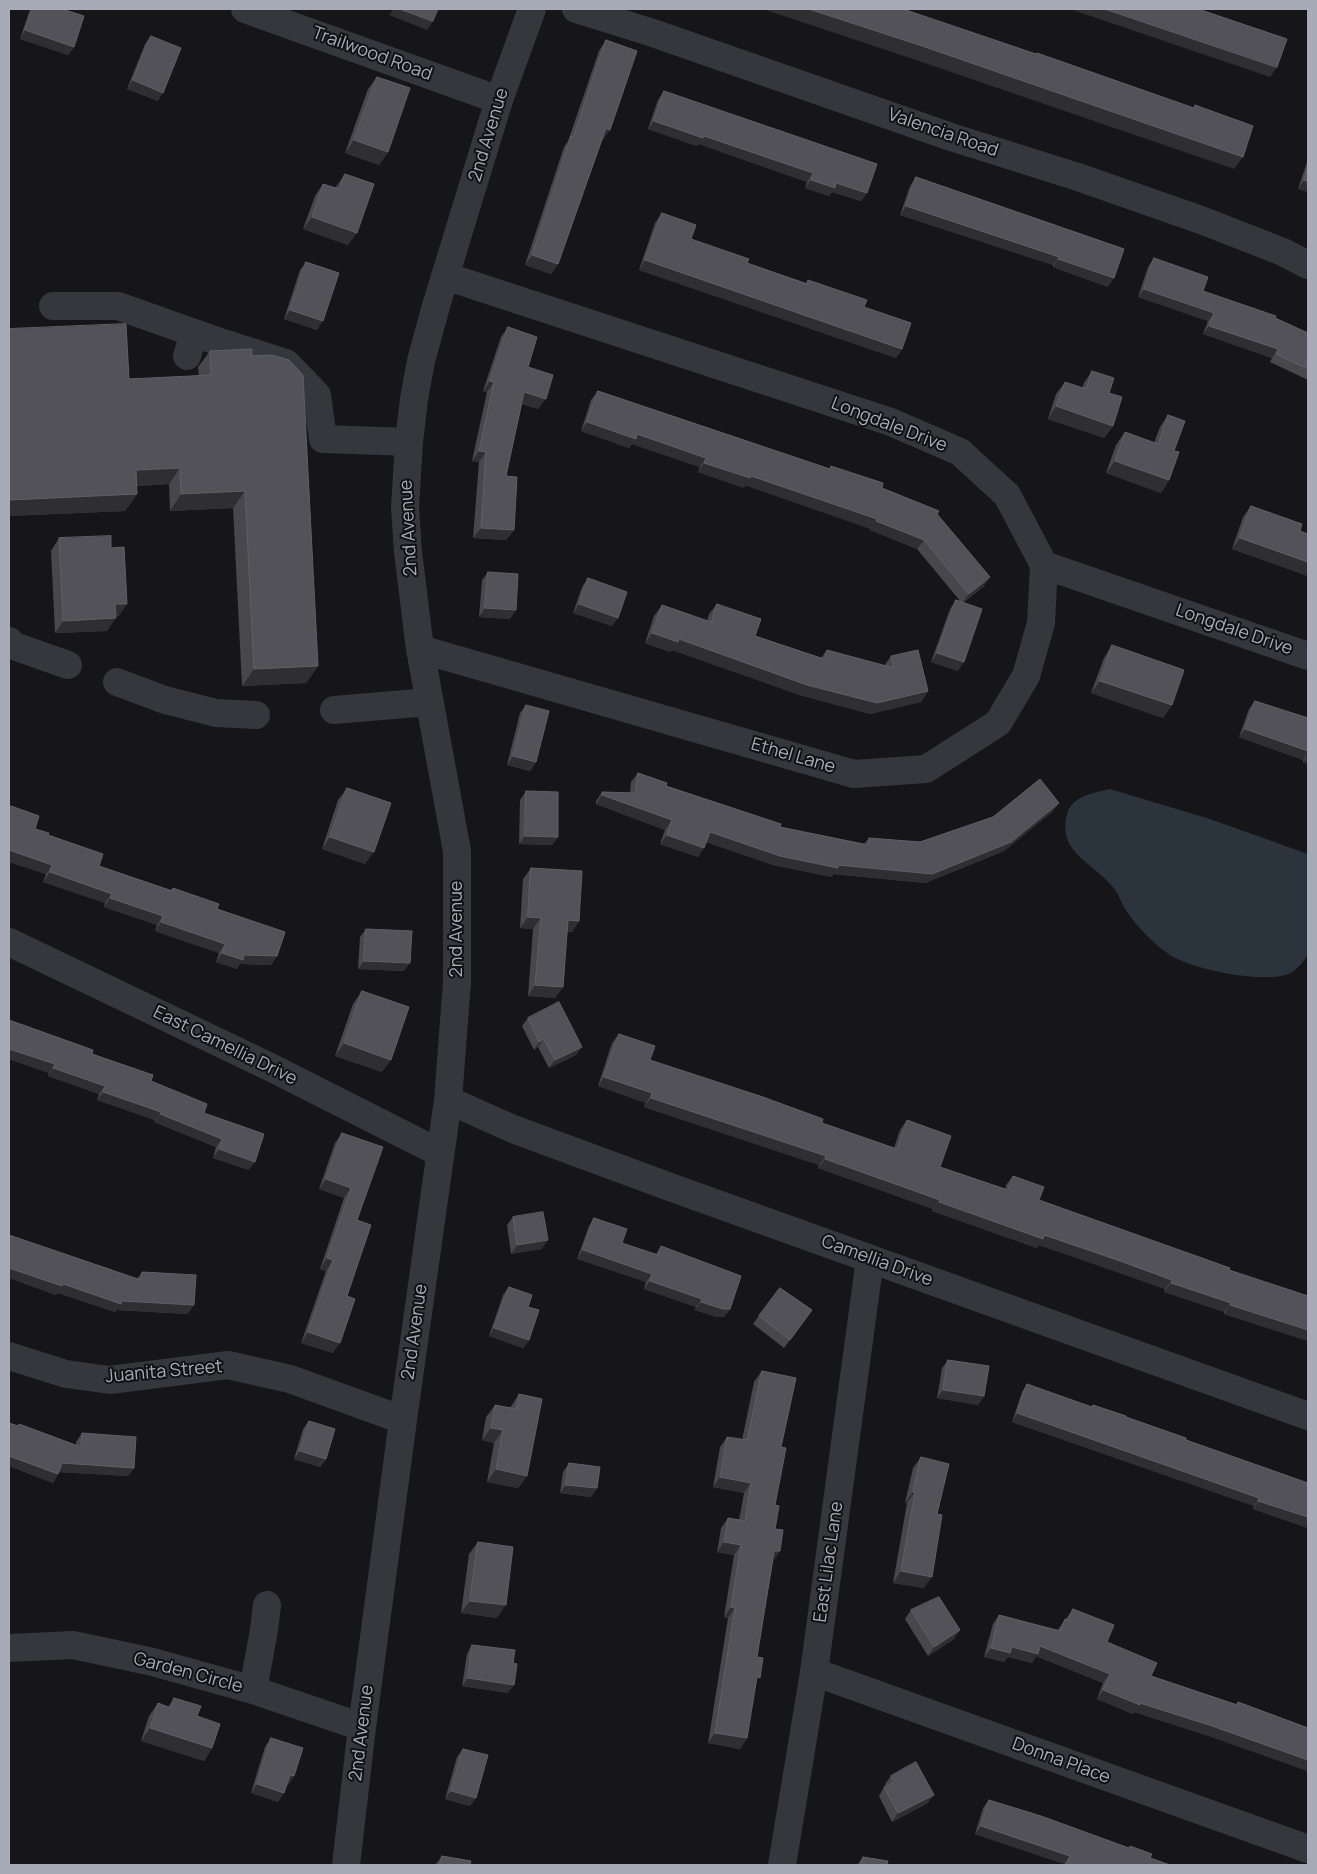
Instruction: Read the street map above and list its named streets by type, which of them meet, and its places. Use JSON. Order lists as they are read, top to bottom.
{
  "streets": {
    "street": [
      "Trailwood Road",
      "Valencia Road",
      "2nd Avenue",
      "Longdale Drive",
      "Ethel Lane",
      "East Camellia Drive",
      "Camellia Drive",
      "Juanita Street",
      "East Lilac Lane",
      "Garden Circle",
      "Donna Place"
    ]
  },
  "crossings": [
    ["Trailwood Road", "2nd Avenue"],
    ["2nd Avenue", "Longdale Drive"],
    ["2nd Avenue", "Ethel Lane"],
    ["2nd Avenue", "East Camellia Drive"],
    ["2nd Avenue", "Camellia Drive"],
    ["2nd Avenue", "Juanita Street"],
    ["2nd Avenue", "Garden Circle"],
    ["Longdale Drive", "Ethel Lane"],
    ["Camellia Drive", "East Lilac Lane"],
    ["East Lilac Lane", "Donna Place"]
  ]
}
